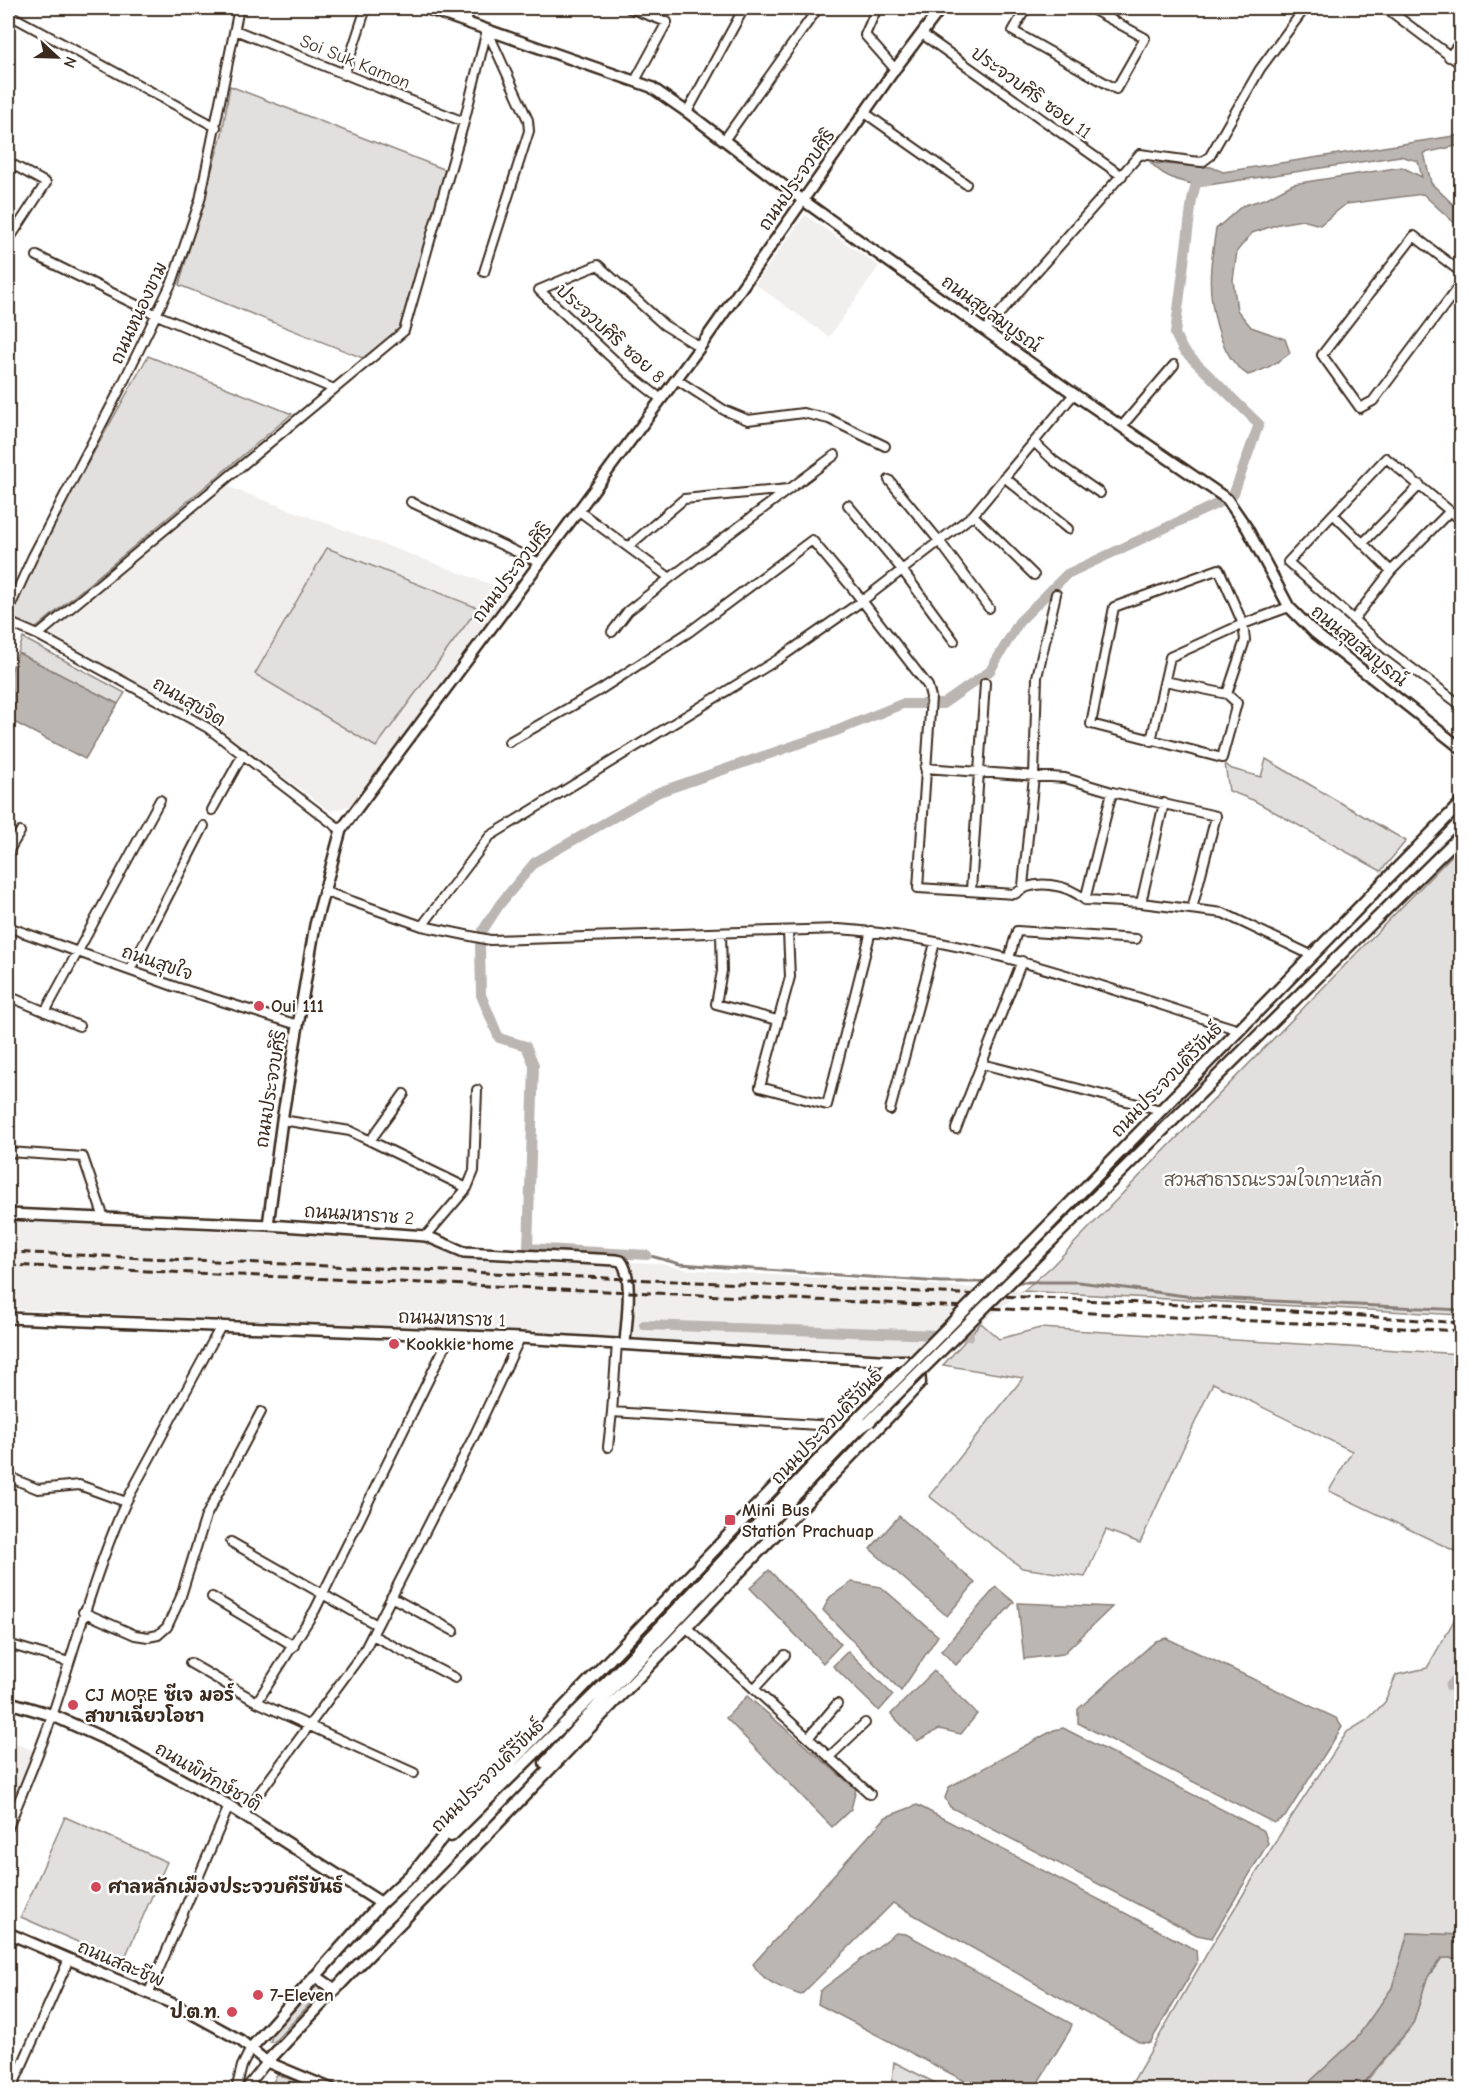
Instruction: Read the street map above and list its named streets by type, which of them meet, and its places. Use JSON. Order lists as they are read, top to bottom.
{
  "streets": {
    "main road": ["ถนนประจวบคีรีขันธ์", "ถนนพิทักษ์ชาติ"],
    "street": [
      "Soi Suk Kamon",
      "ประจวบศิริ ซอย 11",
      "ถนนประจวบศิริ",
      "ถนนหนองขาม",
      "ถนนสุขสมบูรณ์",
      "ประจวบศิริ ซอย 8",
      "ถนนสุขจิต",
      "ถนนสุขใจ",
      "ถนนมหาราช 2",
      "ถนนมหาราช 1",
      "ถนนสละชีพ"
    ]
  },
  "crossings": [
    ["Soi Suk Kamon", "ถนนหนองขาม"],
    ["ประจวบศิริ ซอย 11", "ถนนประจวบศิริ"],
    ["ถนนประจวบศิริ", "ถนนสุขสมบูรณ์"],
    ["ถนนประจวบศิริ", "ประจวบศิริ ซอย 8"],
    ["ถนนประจวบศิริ", "ถนนสุขจิต"],
    ["ถนนประจวบศิริ", "ถนนสุขใจ"],
    ["ถนนประจวบศิริ", "ถนนมหาราช 2"],
    ["ถนนประจวบคีรีขันธ์", "ถนนพิทักษ์ชาติ"],
    ["ถนนประจวบคีรีขันธ์", "ถนนสละชีพ"],
    ["ถนนมหาราช 2", "ถนนมหาราช 1"]
  ],
  "parks": ["สวนสาธารณะรวมใจเกาะหลัก"],
  "places": {
    "other": [
      "Oui 111",
      "Kookkie home",
      "CJ MORE ซีเจ มอร์ สาขาเฉี่ยวโอชา",
      "ศาลหลักเมืองประจวบคีรีขันธ์",
      "7-Eleven",
      "ป.ต.ท."
    ],
    "transit": ["Mini Bus Station Prachuap"]
  },
  "north": "right"
}
